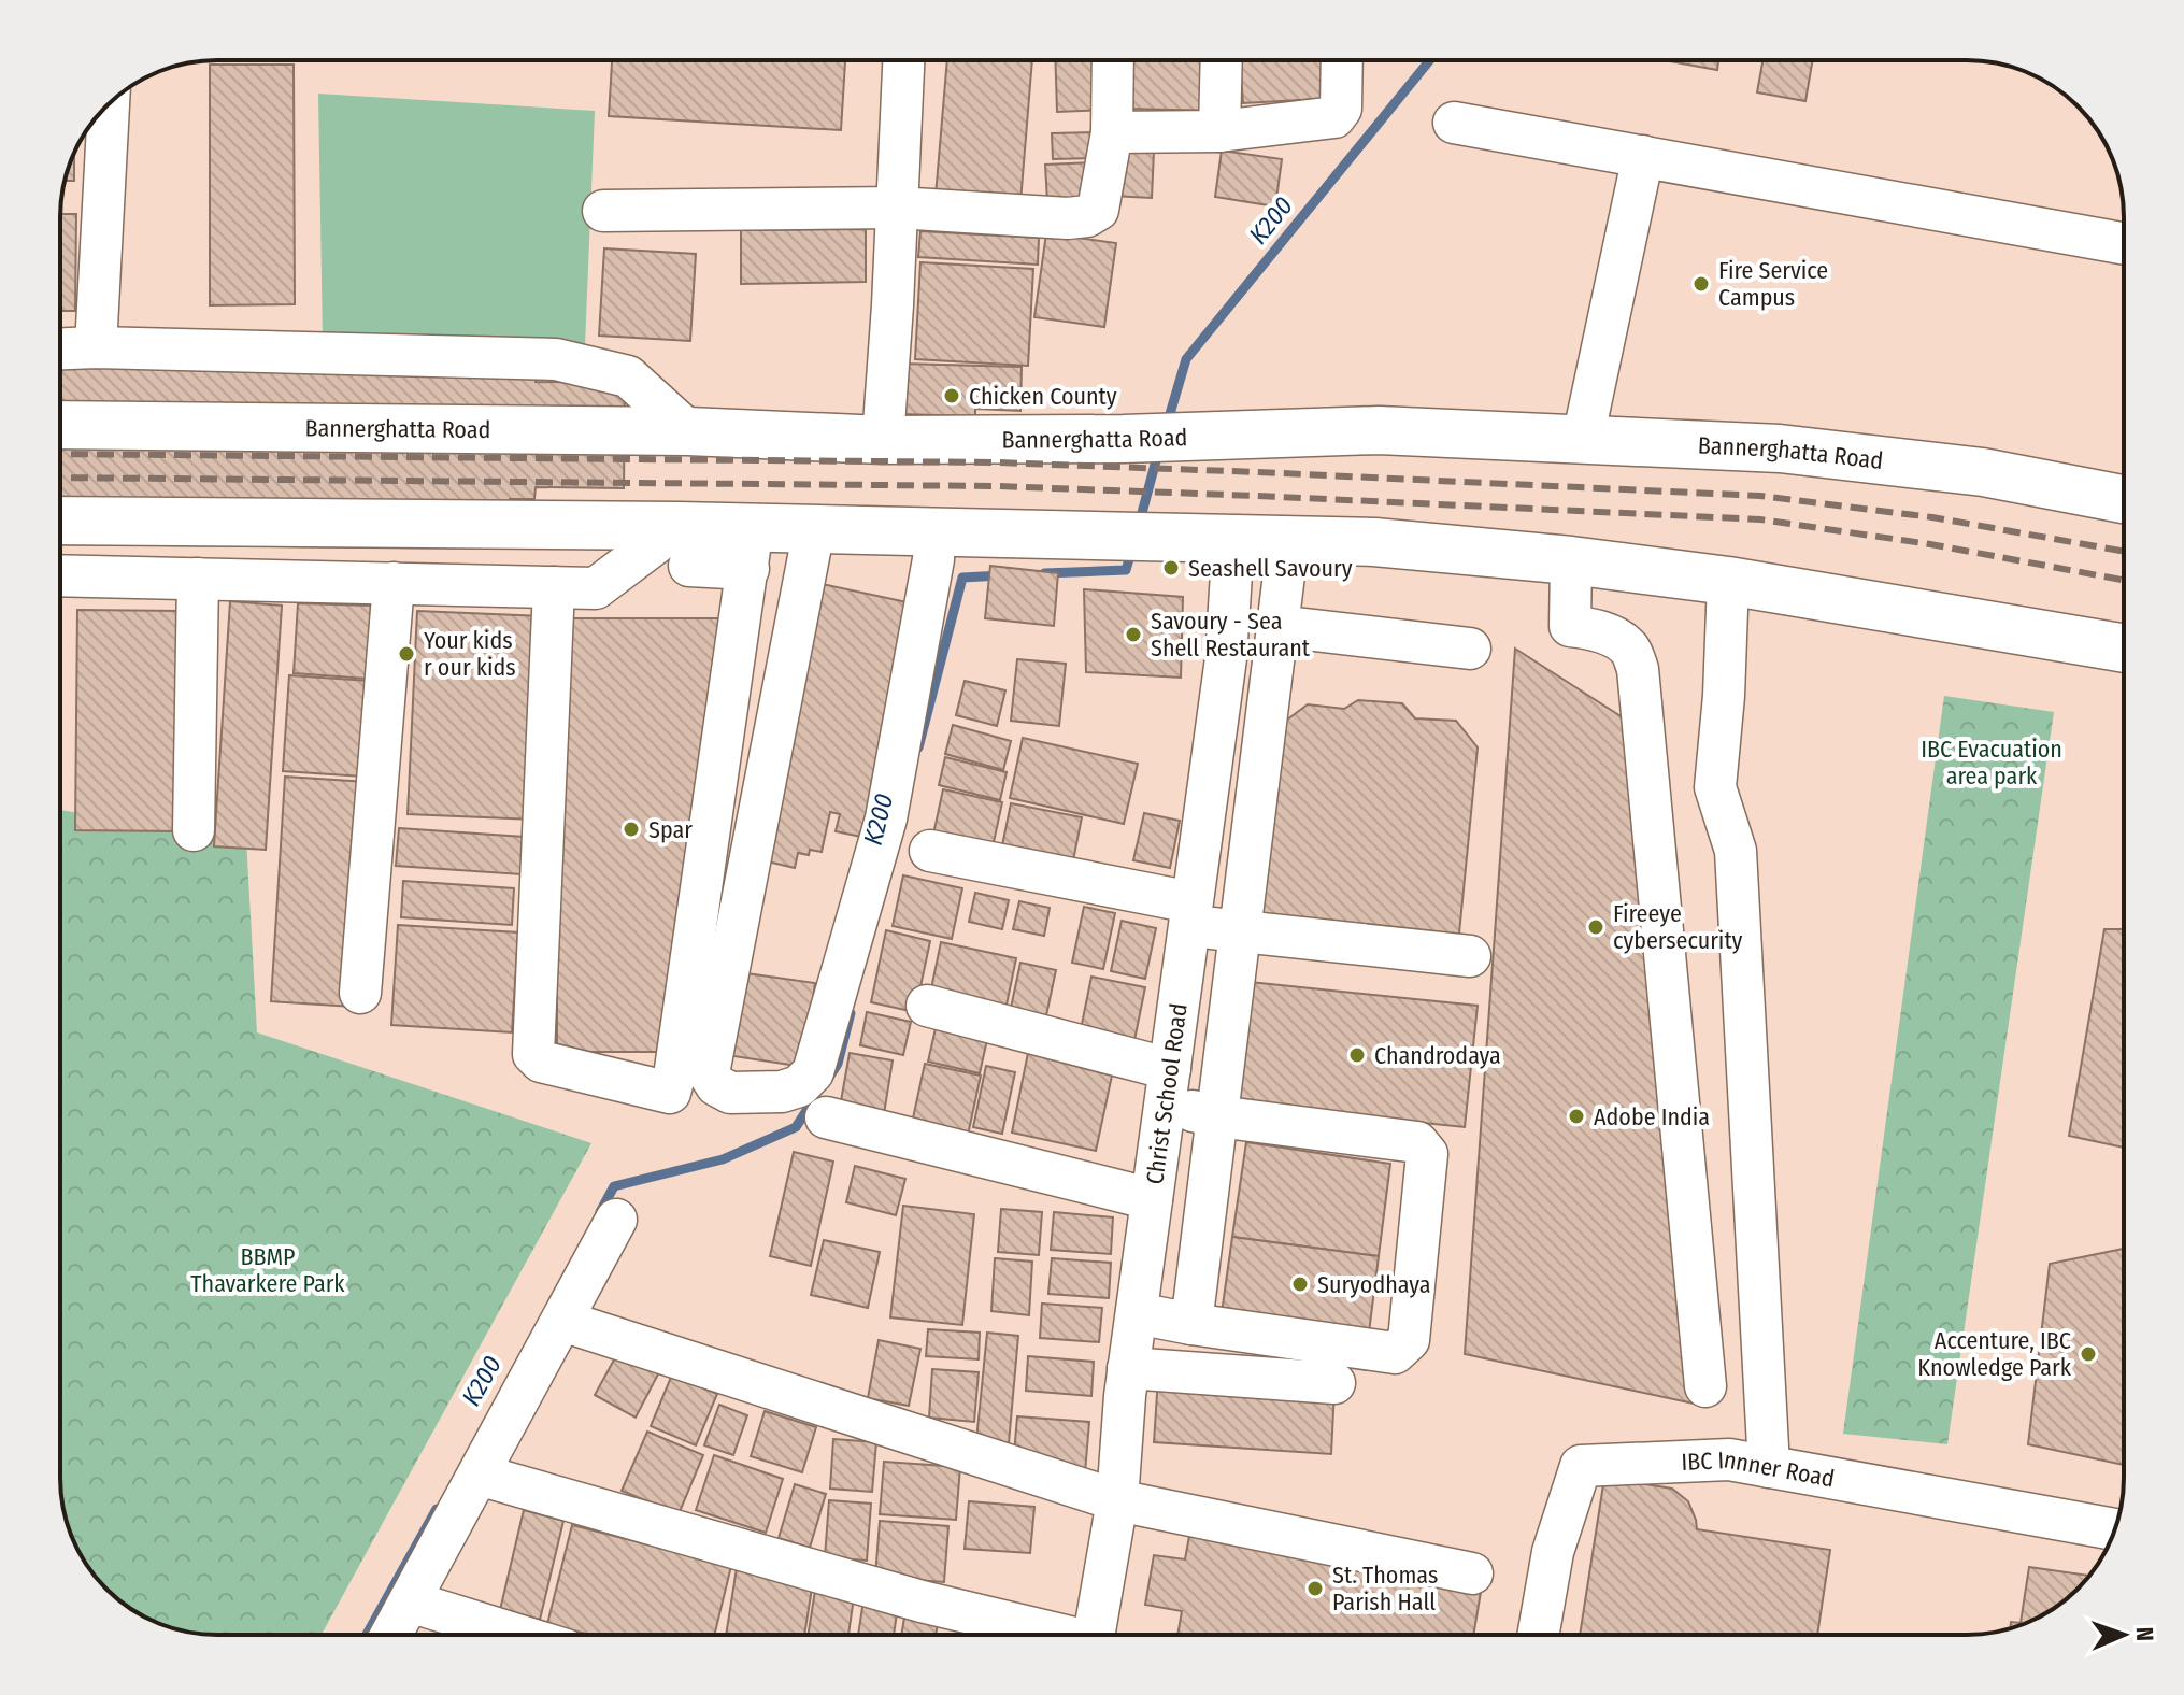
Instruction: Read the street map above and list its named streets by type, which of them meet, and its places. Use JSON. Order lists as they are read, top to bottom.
{
  "streets": {
    "main road": ["Bannerghatta Road"],
    "street": ["Christ School Road", "IBC Innner Road"]
  },
  "water": ["K200"],
  "parks": ["IBC Evacuation area park", "BBMP Thavarkere Park"],
  "places": [
    "Fire Service Campus",
    "Chicken County",
    "Seashell Savoury",
    "Savoury - Sea Shell Restaurant",
    "Your kids r our kids",
    "Spar",
    "Fireeye cybersecurity",
    "Chandrodaya",
    "Adobe India",
    "Suryodhaya",
    "Accenture, IBC Knowledge Park",
    "St. Thomas Parish Hall"
  ],
  "north": "right"
}
